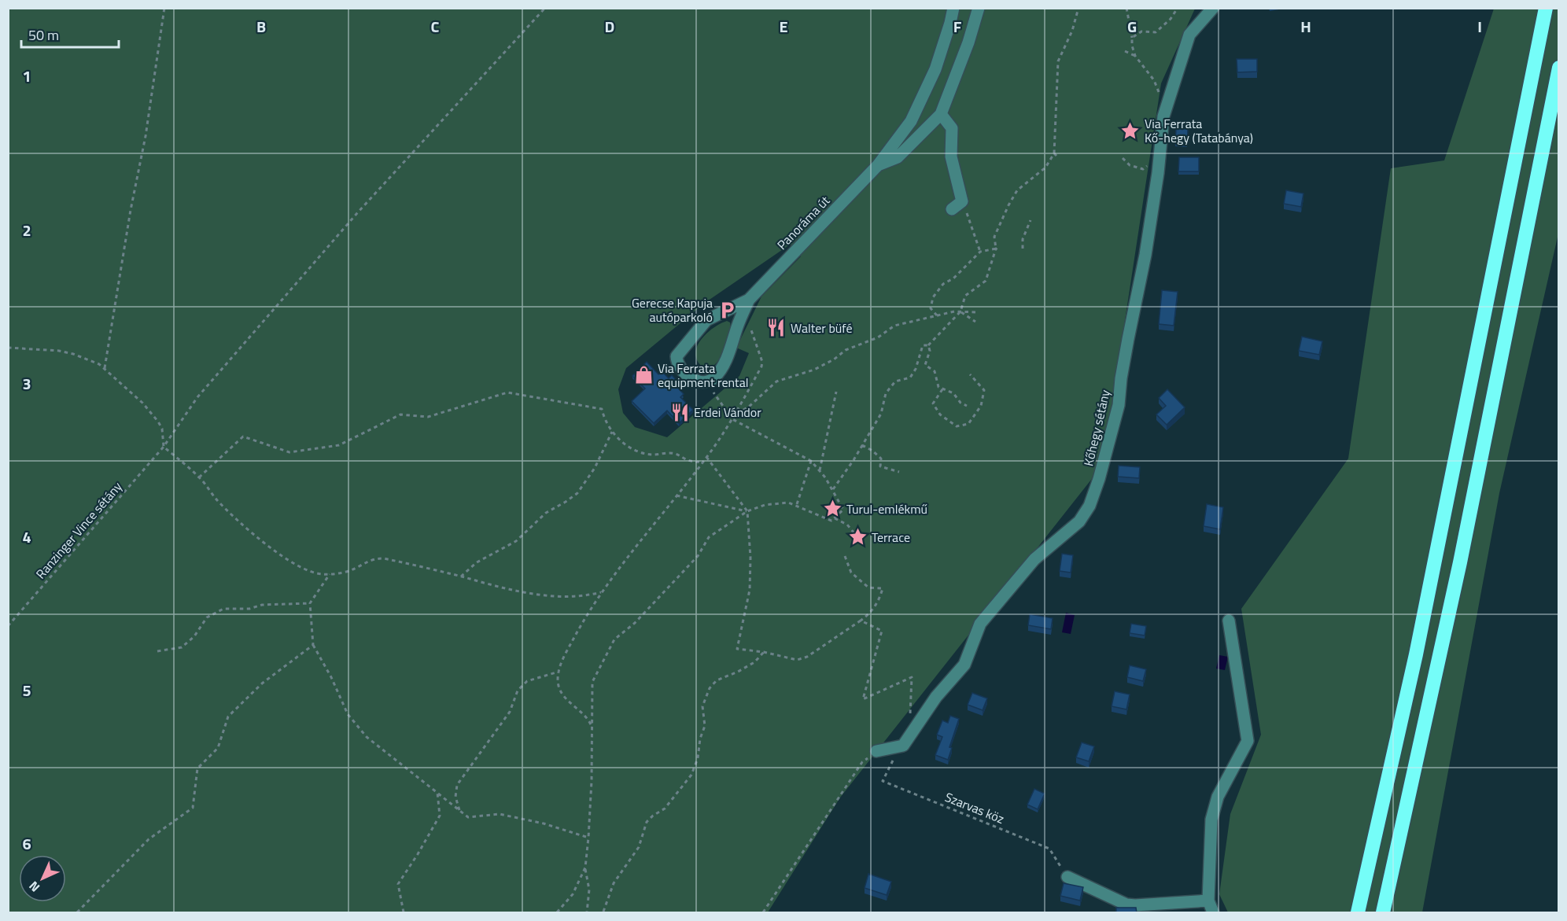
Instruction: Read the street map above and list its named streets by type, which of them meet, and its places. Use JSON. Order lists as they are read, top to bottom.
{
  "streets": {
    "street": ["Panoráma út", "Kőhegy sétány"],
    "path": ["Ranzinger Vince sétány", "Szarvas köz"]
  },
  "places": {
    "place": ["Via Ferrata Kő-hegy (Tatabánya)", "Turul-emlékmű", "Terrace"],
    "parking": ["Gerecse Kapuja autóparkoló"],
    "restaurant": ["Walter büfé", "Erdei Vándor"],
    "shop": ["Via Ferrata equipment rental"]
  },
  "scale_bar": "50 m",
  "north": "bottom left",
  "grid": {
    "columns": [
      "B",
      "C",
      "D",
      "E",
      "F",
      "G",
      "H",
      "I"
    ],
    "rows": [
      "1",
      "2",
      "3",
      "4",
      "5",
      "6"
    ]
  }
}
